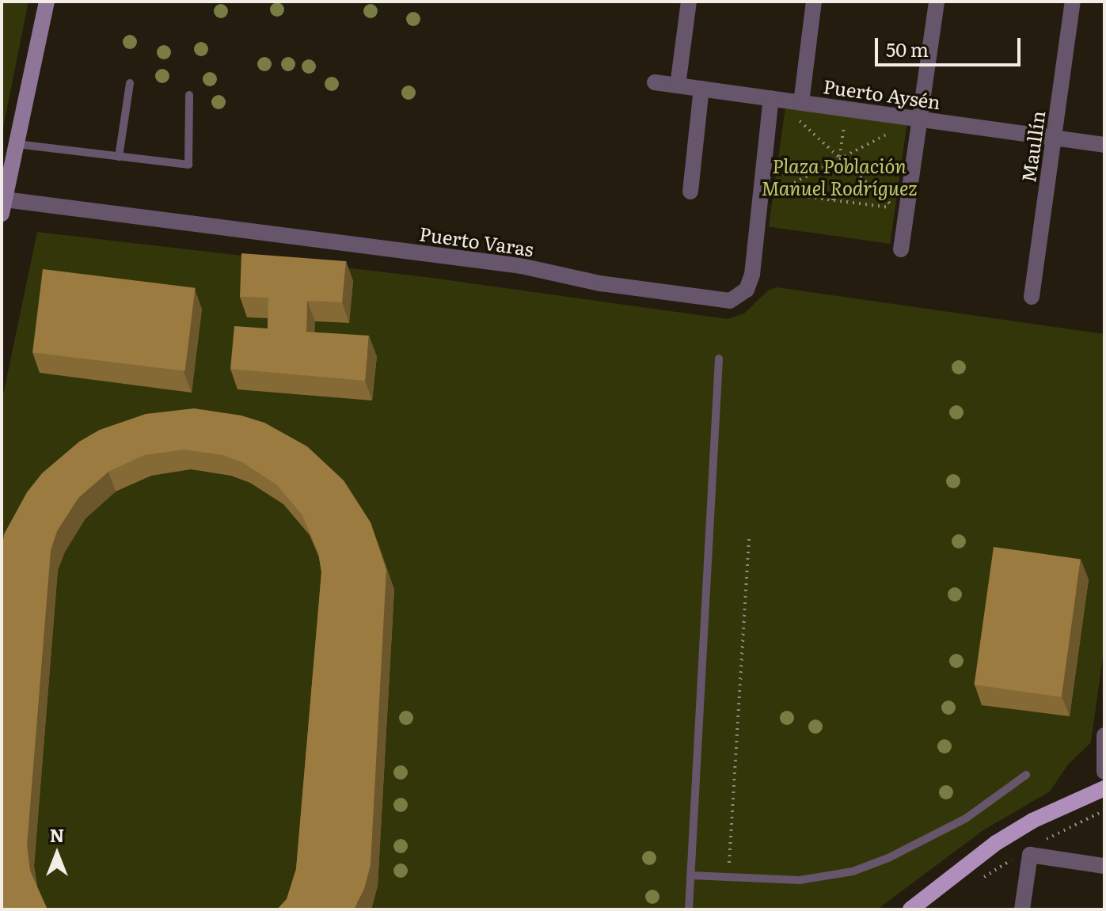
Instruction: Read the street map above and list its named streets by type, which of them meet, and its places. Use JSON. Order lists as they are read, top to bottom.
{
  "streets": {
    "street": ["Puerto Aysén", "Maullín", "Puerto Varas"]
  },
  "crossings": [
    ["Puerto Aysén", "Maullín"],
    ["Puerto Aysén", "Puerto Varas"]
  ],
  "parks": ["Plaza Población Manuel Rodríguez"],
  "scale_bar": "50 m",
  "north": "top"
}
